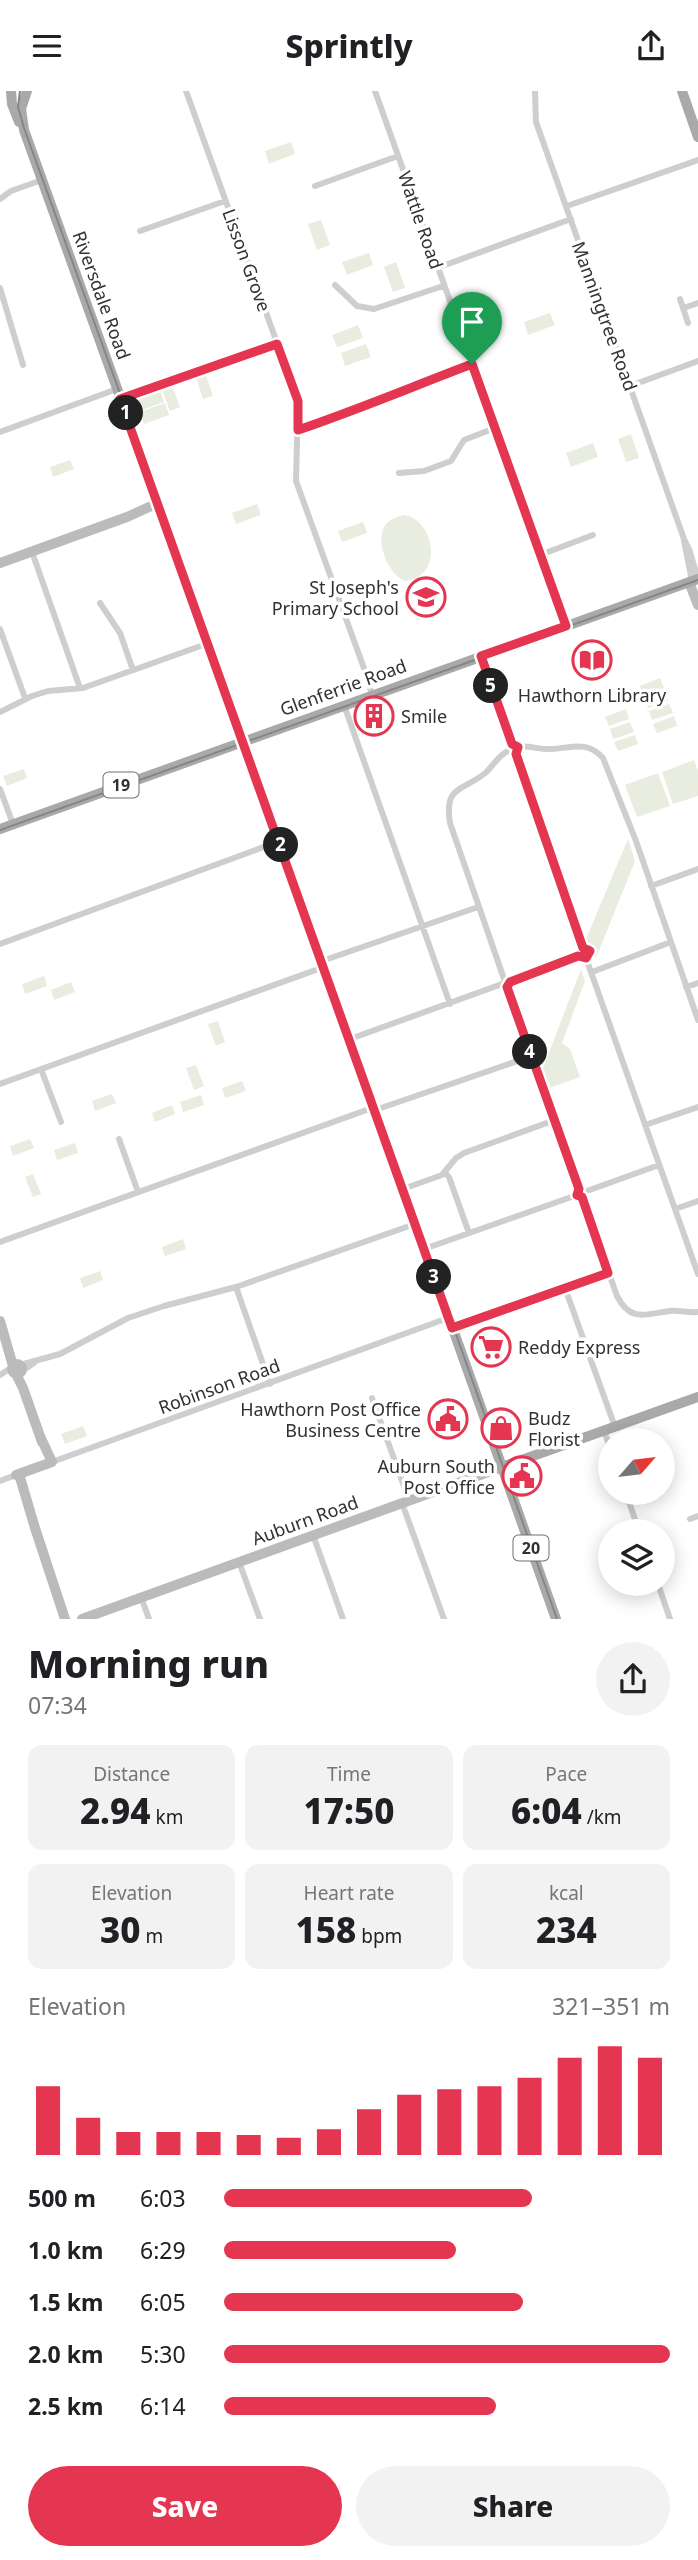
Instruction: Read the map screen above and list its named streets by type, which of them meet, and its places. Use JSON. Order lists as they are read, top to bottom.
{
  "streets": {
    "main road": [
      "Riversdale Road",
      "Glenferrie Road",
      "19",
      "Auburn Road",
      "20"
    ],
    "street": [
      "Wattle Road",
      "Lisson Grove",
      "Manningtree Road",
      "Robinson Road"
    ]
  },
  "crossings": [
    ["Wattle Road", "Glenferrie Road"],
    ["Lisson Grove", "Glenferrie Road"],
    ["Riversdale Road", "Glenferrie Road"],
    ["Riversdale Road", "Robinson Road"],
    ["Riversdale Road", "Auburn Road"],
    ["Manningtree Road", "Glenferrie Road"]
  ],
  "places": {
    "school or university": ["St Joseph's Primary School"],
    "library": ["Hawthorn Library"],
    "building": ["Smile"],
    "supermarket": ["Reddy Express"],
    "public building": ["Hawthorn Post Office Business Centre", "Auburn South Post Office"],
    "shop": ["Budz Florist"]
  },
  "north": "top right",
  "page": {
    "header": "Sprintly",
    "pins": [
      "1",
      "5",
      "2",
      "4",
      "3"
    ],
    "heading": ["Morning run", "07:34"],
    "stats": [
      ["Distance", "2.94 km"],
      ["Time", "17:50"],
      ["Pace", "6:04 /km"],
      ["Elevation", "30 m"],
      ["Heart rate", "158 bpm"],
      ["kcal", "234"]
    ],
    "chart": ["Elevation", "321–351 m"],
    "list": [
      {
        "name": "500 m",
        "note": "6:03"
      },
      {
        "name": "1.0 km",
        "note": "6:29"
      },
      {
        "name": "1.5 km",
        "note": "6:05"
      },
      {
        "name": "2.0 km",
        "note": "5:30"
      },
      {
        "name": "2.5 km",
        "note": "6:14"
      }
    ],
    "buttons": ["Save", "Share"]
  }
}
